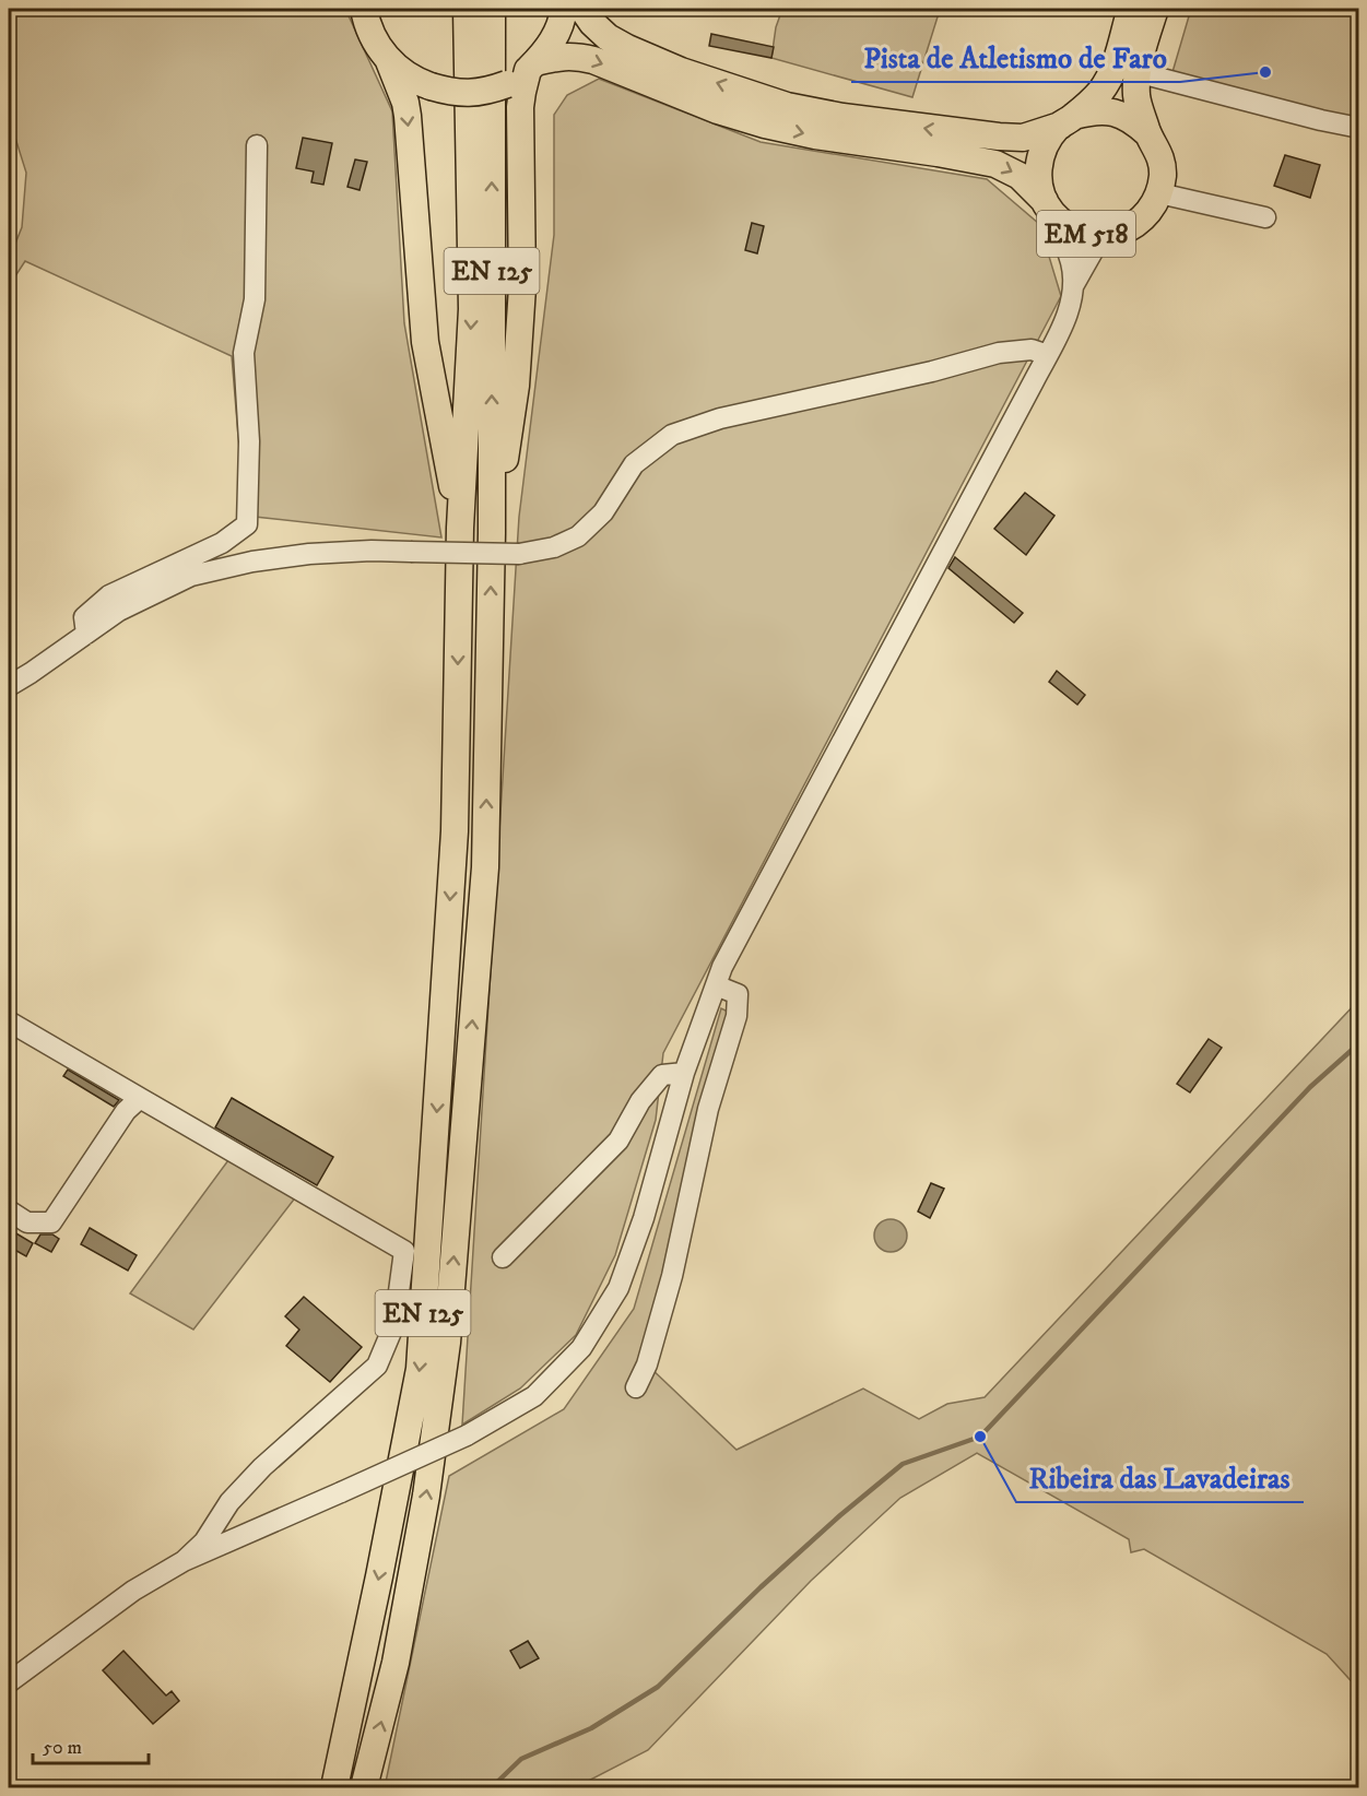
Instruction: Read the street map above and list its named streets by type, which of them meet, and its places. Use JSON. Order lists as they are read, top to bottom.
{
  "streets": {
    "main road": ["EM 518", "EN 125"]
  },
  "places": ["Pista de Atletismo de Faro", "Ribeira das Lavadeiras"],
  "scale_bar": "50 m"
}
